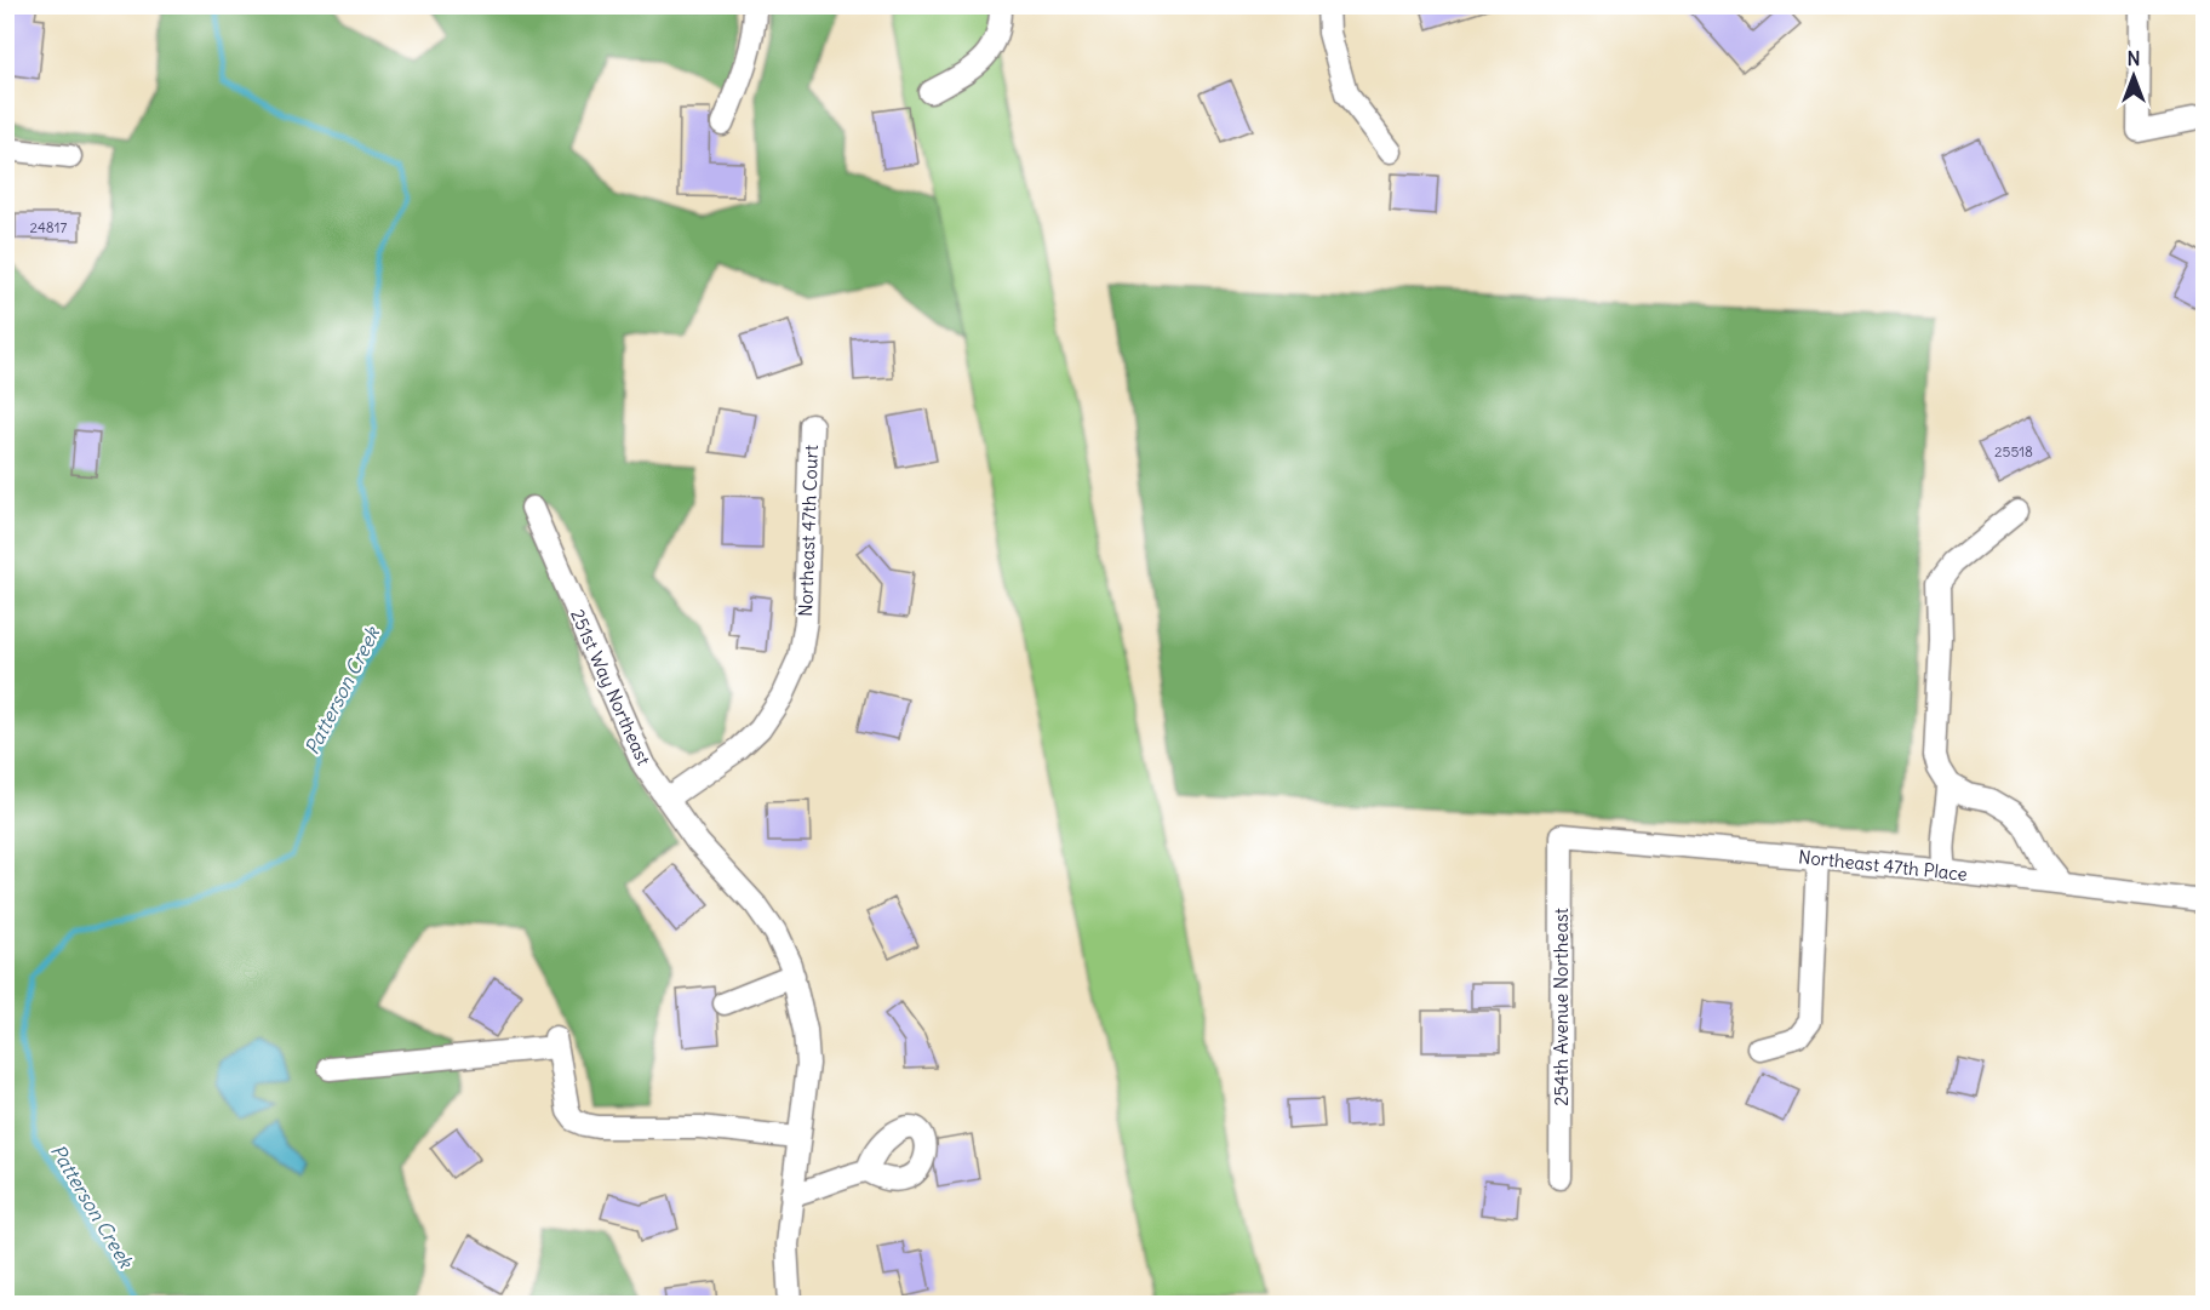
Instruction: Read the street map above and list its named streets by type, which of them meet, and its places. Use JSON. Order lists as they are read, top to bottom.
{
  "streets": {
    "street": [
      "Northeast 47th Court",
      "251st Way Northeast",
      "Northeast 47th Place",
      "254th Avenue Northeast"
    ]
  },
  "crossings": [
    ["Northeast 47th Court", "251st Way Northeast"],
    ["Northeast 47th Place", "254th Avenue Northeast"]
  ],
  "water": ["Patterson Creek"],
  "house_numbers": ["24817", "25518"],
  "north": "top"
}
